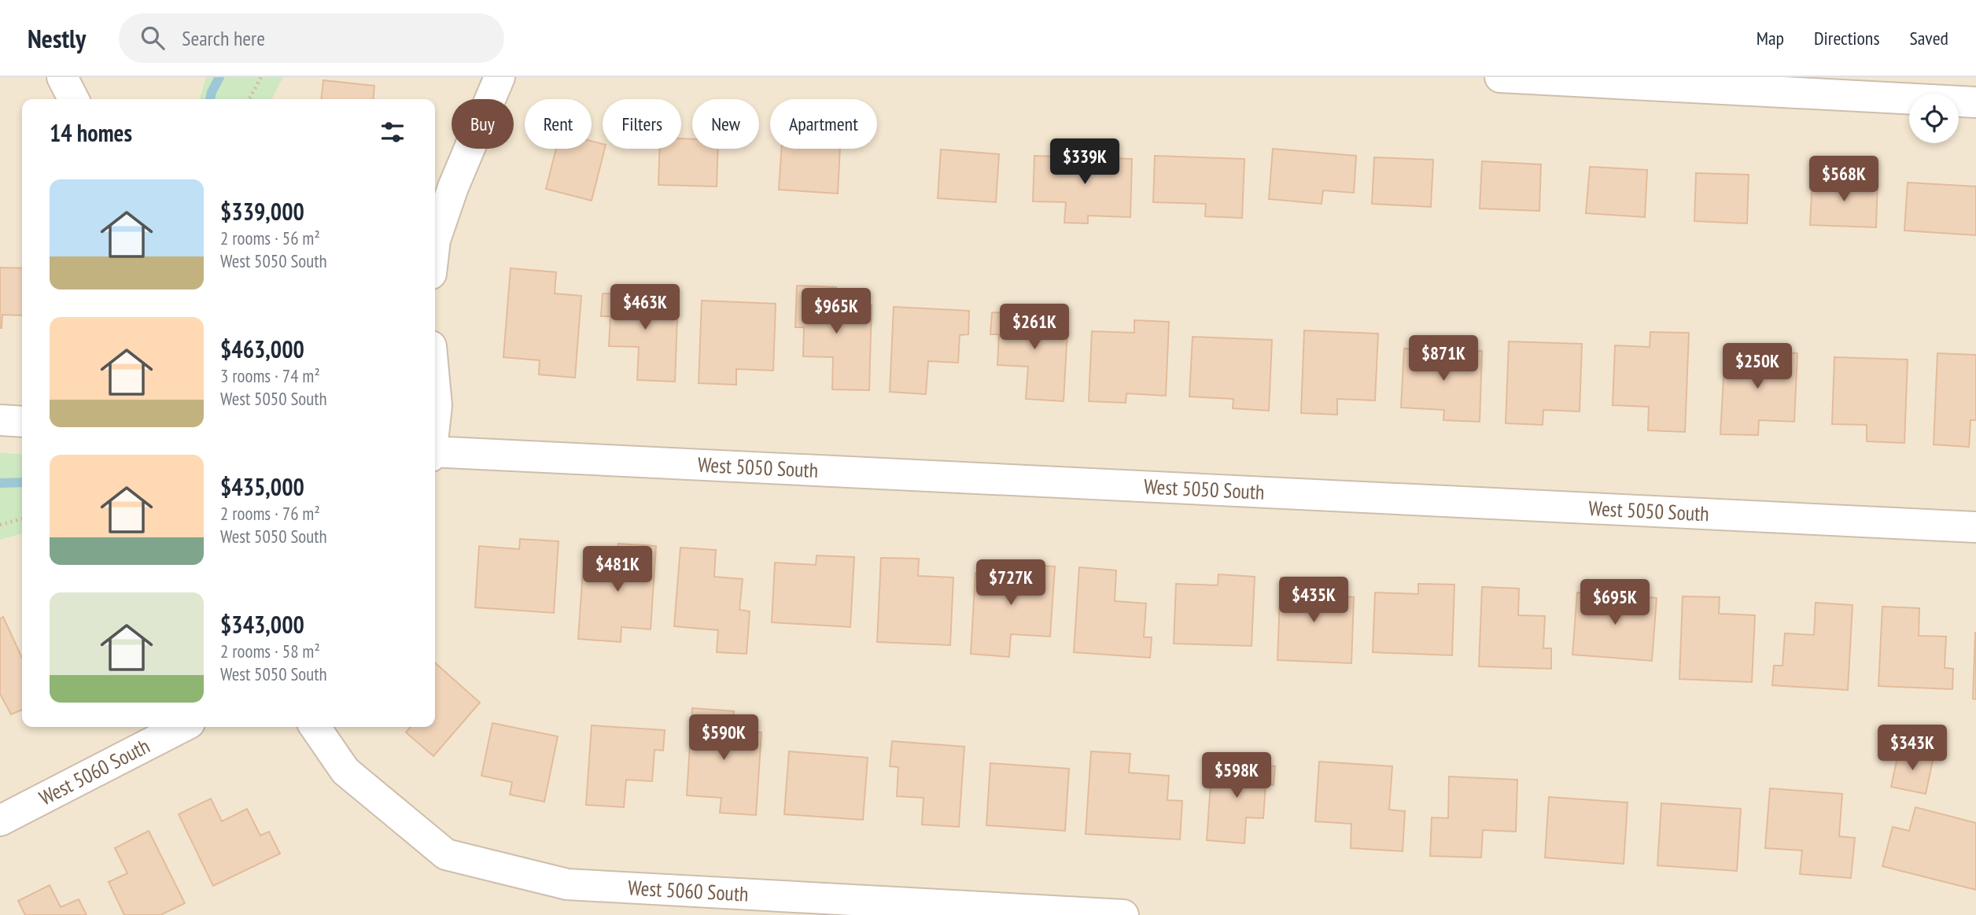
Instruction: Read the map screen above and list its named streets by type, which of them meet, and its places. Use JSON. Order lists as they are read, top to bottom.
{
  "streets": {
    "street": ["West 5050 South", "West 5060 South"]
  },
  "page": {
    "header": "Nestly",
    "search": "Search here",
    "nav": ["Map", "Directions", "Saved"],
    "chip": [
      "Buy",
      "Rent",
      "Filters",
      "New",
      "Apartment"
    ],
    "heading": "14 homes",
    "price": [
      "$339K",
      "$568K",
      "$463K",
      "$965K",
      "$261K",
      "$871K",
      "$250K",
      "$481K",
      "$727K",
      "$435K",
      "$695K",
      "$590K",
      "$343K",
      "$598K"
    ],
    "list": [
      {
        "name": "$339,000",
        "note": "2 rooms · 56 m² · West 5050 South"
      },
      {
        "name": "$463,000",
        "note": "3 rooms · 74 m² · West 5050 South"
      },
      {
        "name": "$435,000",
        "note": "2 rooms · 76 m² · West 5050 South"
      },
      {
        "name": "$343,000",
        "note": "2 rooms · 58 m² · West 5050 South"
      }
    ]
  }
}
